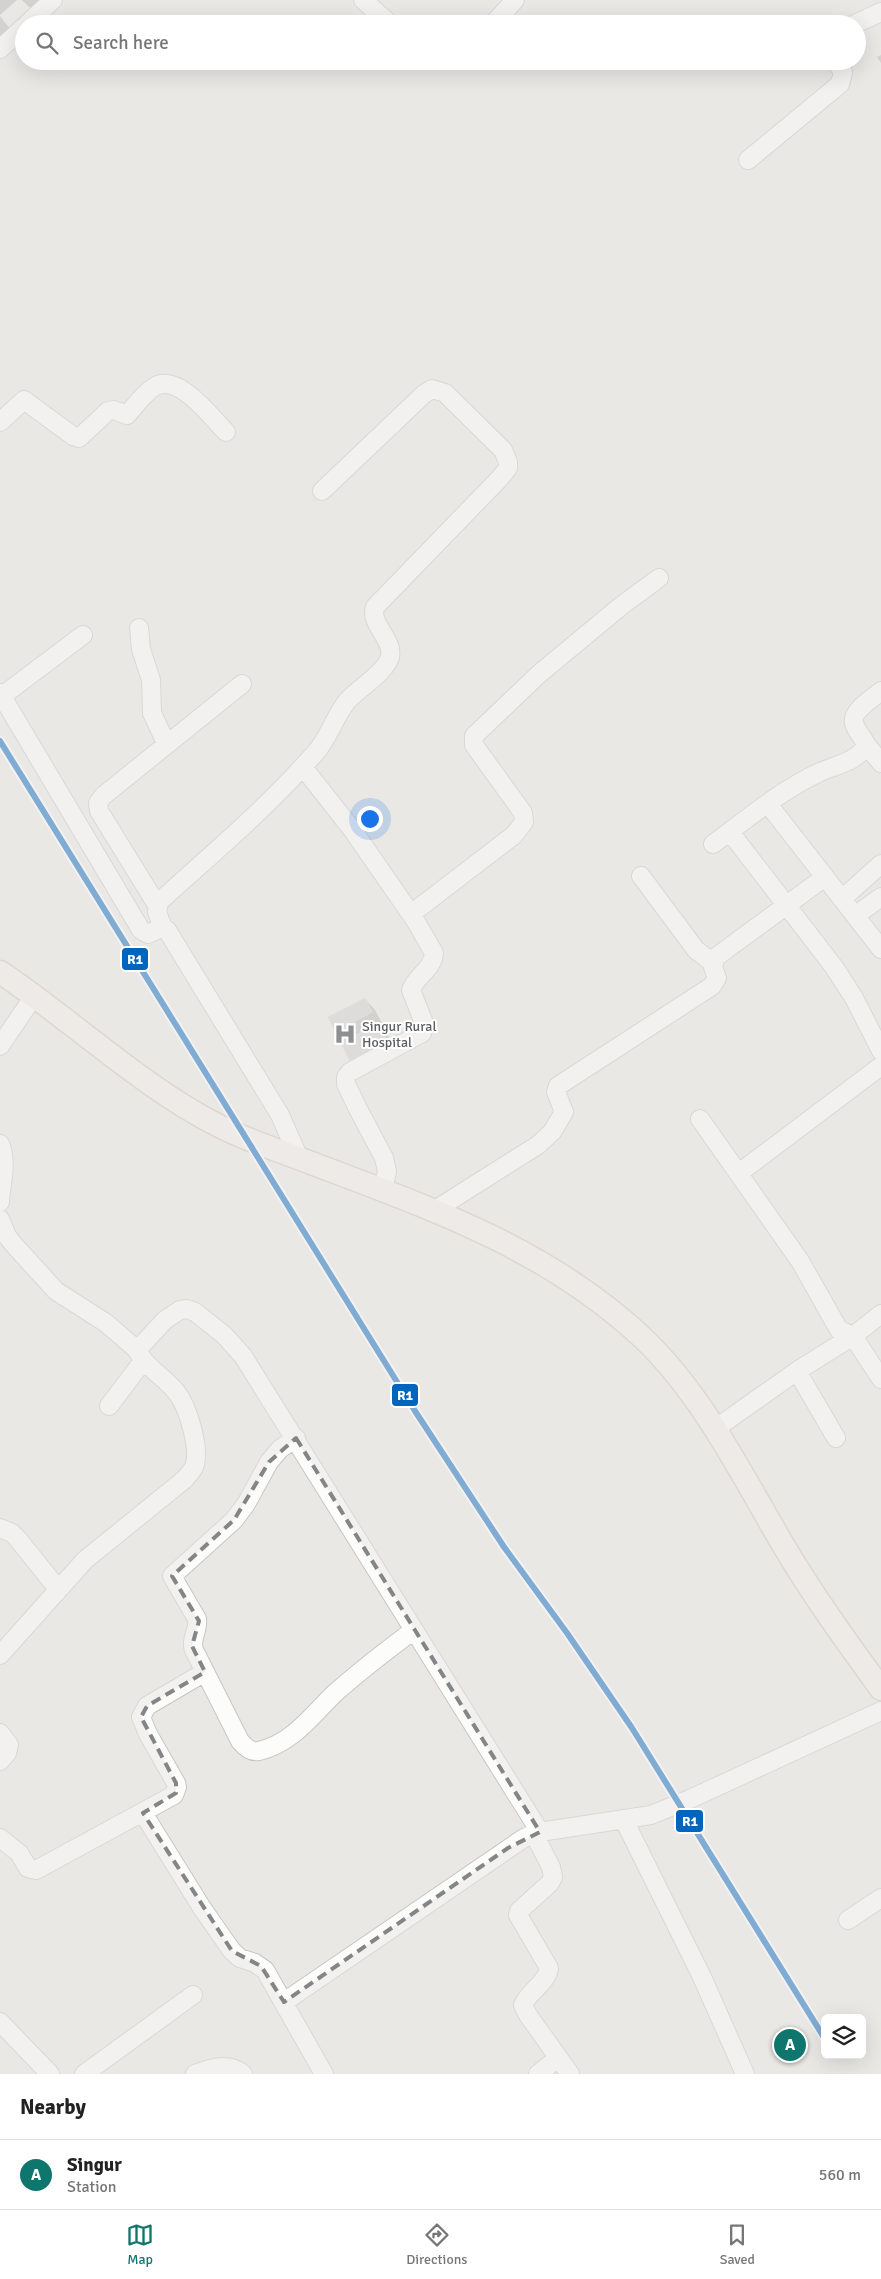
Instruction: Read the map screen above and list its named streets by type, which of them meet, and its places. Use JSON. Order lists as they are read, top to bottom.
{
  "places": {
    "hospital": ["Singur Rural Hospital"]
  },
  "lines": ["transit line R1"],
  "page": {
    "search": "Search here",
    "pins": "A",
    "heading": "Nearby",
    "list": [
      {
        "mark": "A",
        "name": "Singur",
        "note": "Station",
        "value": "560 m"
      }
    ],
    "nav": ["Map", "Directions", "Saved"]
  }
}
